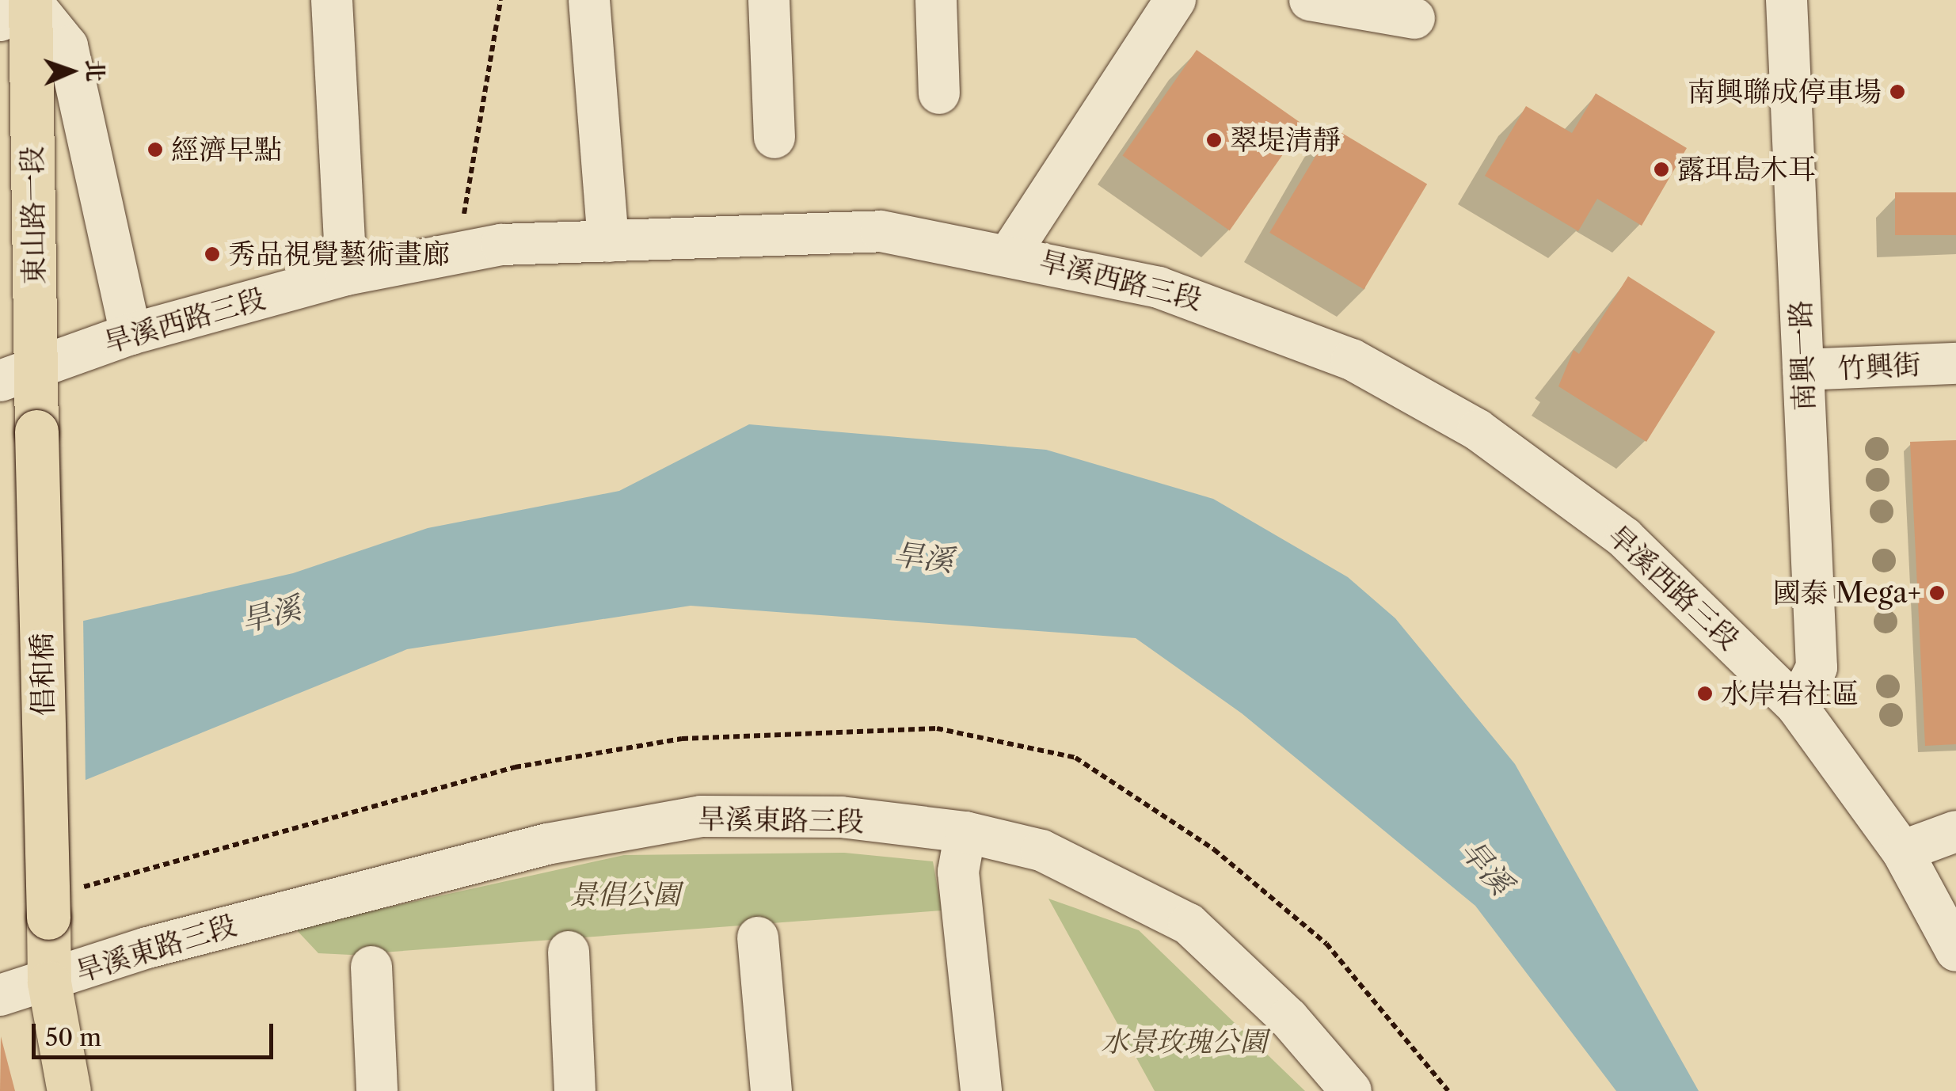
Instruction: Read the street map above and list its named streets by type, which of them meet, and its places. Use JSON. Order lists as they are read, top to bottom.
{
  "streets": {
    "main road": ["東山路一段", "倡和橋"],
    "street": [
      "旱溪西路三段",
      "南興一路",
      "竹興街",
      "旱溪東路三段"
    ]
  },
  "crossings": [
    ["東山路一段", "旱溪西路三段"],
    ["東山路一段", "倡和橋"],
    ["旱溪西路三段", "南興一路"],
    ["南興一路", "竹興街"],
    ["倡和橋", "旱溪東路三段"]
  ],
  "water": ["旱溪"],
  "parks": ["景倡公園", "水景玫瑰公園"],
  "places": [
    "南興聯成停車場",
    "翠堤清靜",
    "經濟早點",
    "露珥島木耳",
    "秀品視覺藝術畫廊",
    "國泰 Mega+",
    "水岸岩社區"
  ],
  "scale_bar": "50 m",
  "north": "right"
}
